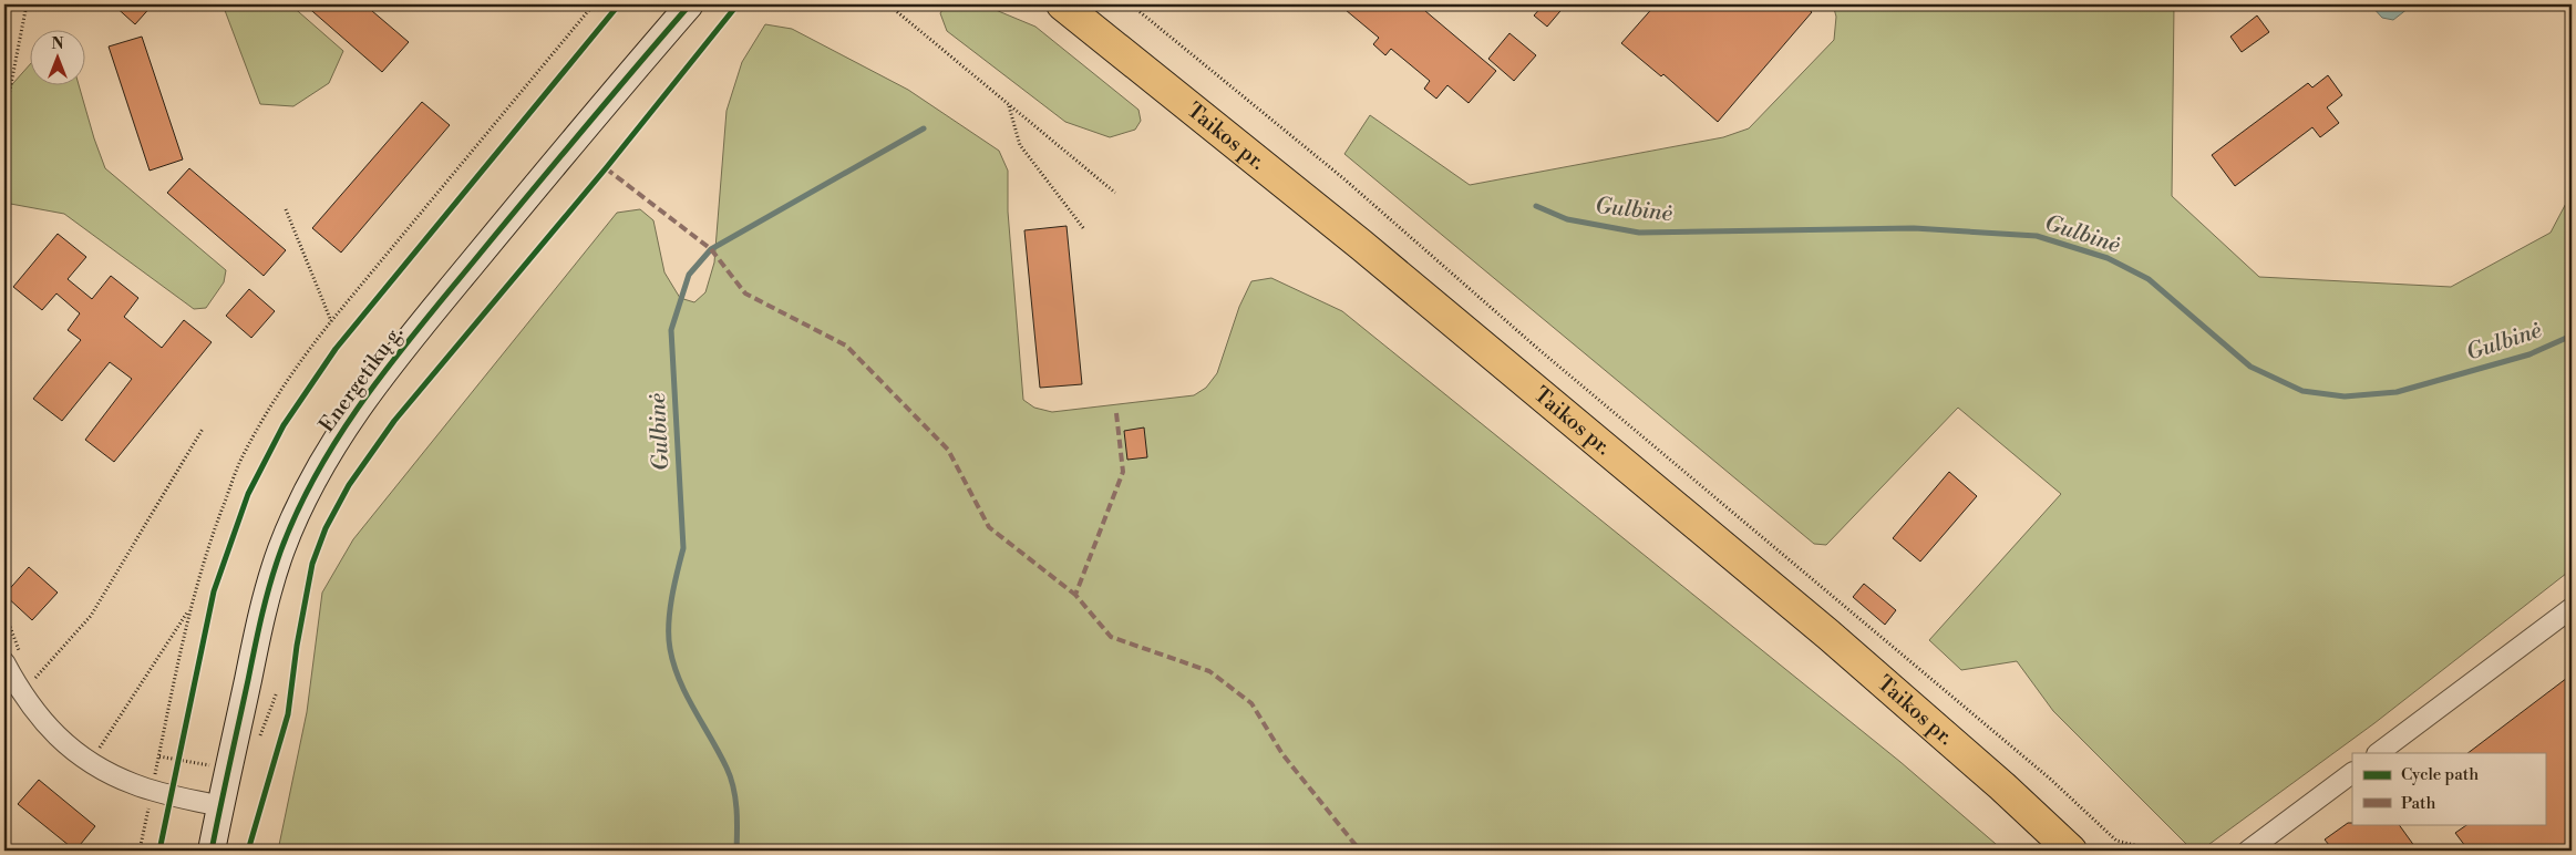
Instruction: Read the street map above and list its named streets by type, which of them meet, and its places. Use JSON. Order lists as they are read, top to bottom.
{
  "streets": {
    "main road": ["Taikos pr."],
    "street": ["Energetikų g."]
  },
  "water": ["Gulbinė"],
  "legend": ["Cycle path", "Path"],
  "north": "top"
}
